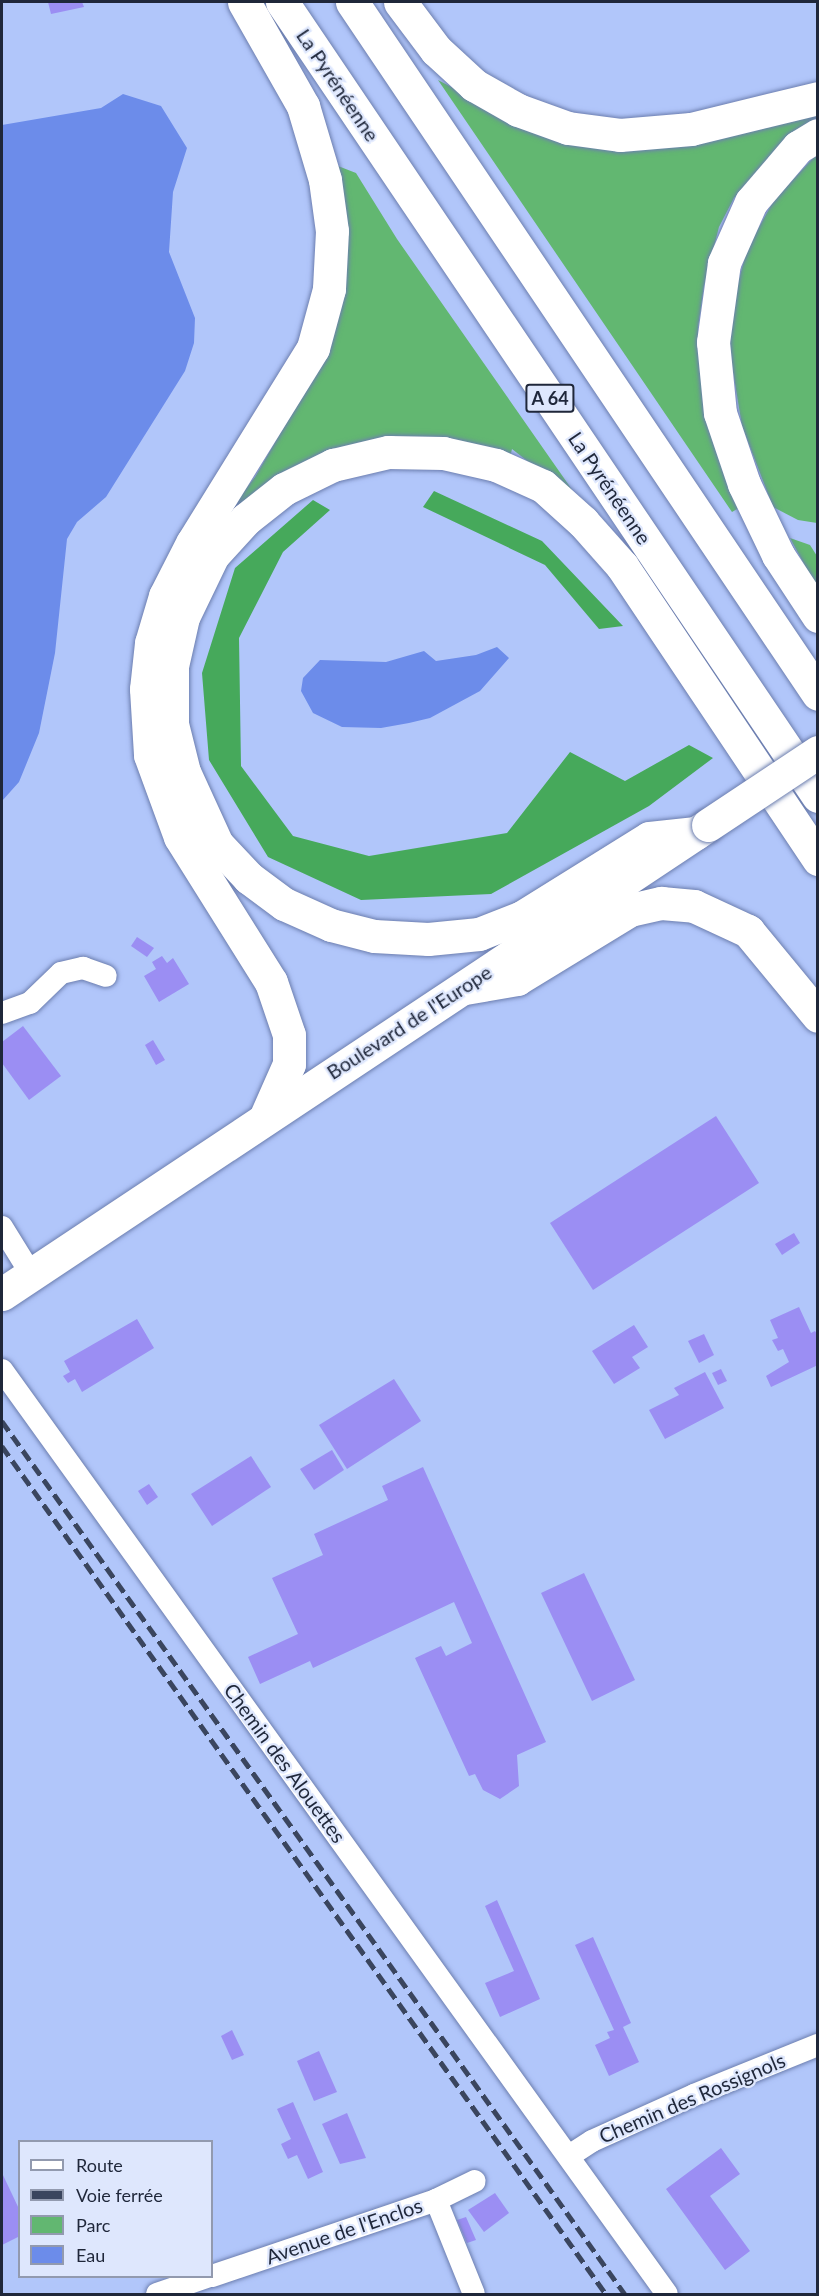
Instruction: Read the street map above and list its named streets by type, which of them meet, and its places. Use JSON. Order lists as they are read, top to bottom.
{
  "streets": {
    "main road": ["La Pyrénéenne", "A 64", "Boulevard de l'Europe"],
    "street": ["Chemin des Alouettes", "Chemin des Rossignols", "Avenue de l'Enclos"]
  },
  "crossings": [
    ["Chemin des Alouettes", "Chemin des Rossignols"]
  ],
  "legend": [
    "Route",
    "Voie ferrée",
    "Parc",
    "Eau"
  ]
}
